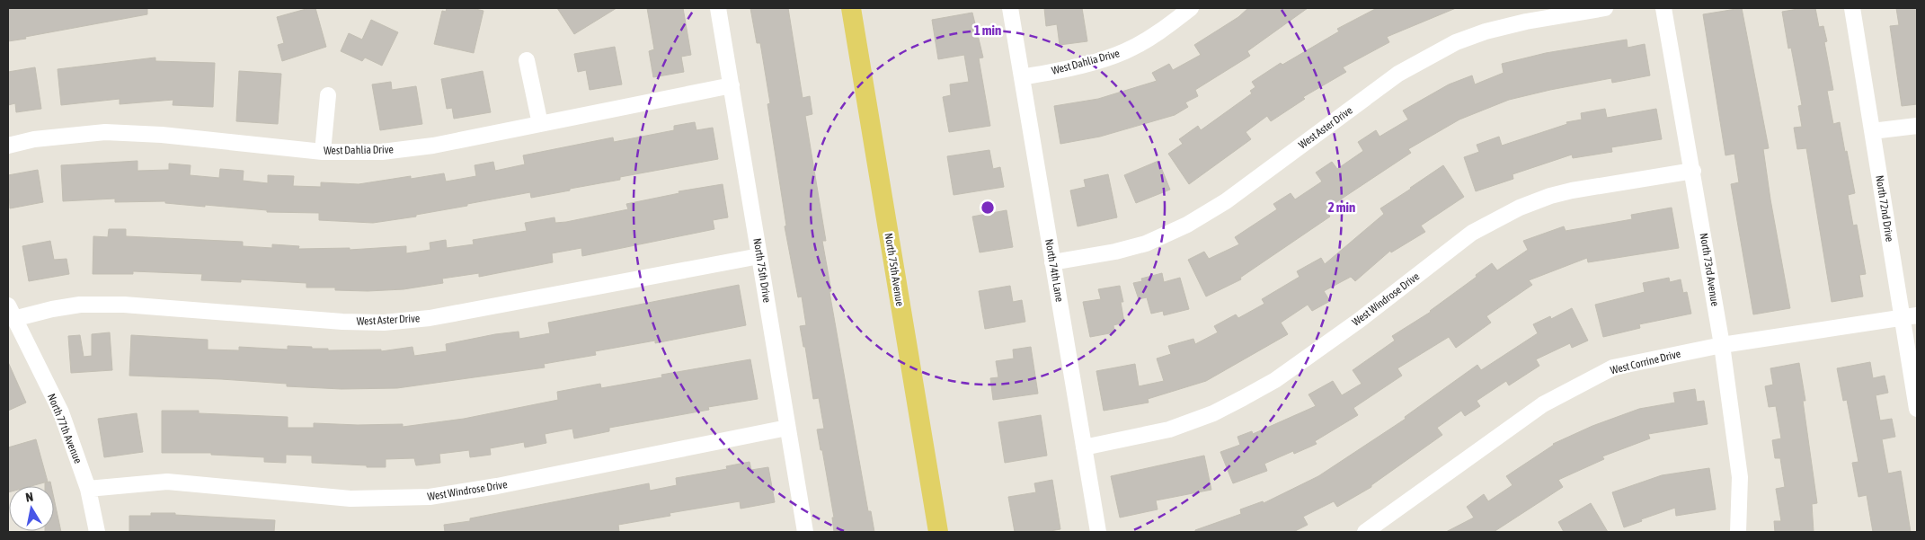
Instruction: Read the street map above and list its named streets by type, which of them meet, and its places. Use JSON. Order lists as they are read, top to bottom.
{
  "streets": {
    "main road": ["North 75th Avenue"],
    "street": [
      "West Dahlia Drive",
      "West Aster Drive",
      "North 72nd Drive",
      "North 73rd Avenue",
      "North 75th Drive",
      "North 74th Lane",
      "West Windrose Drive",
      "West Corrine Drive",
      "North 77th Avenue"
    ]
  },
  "crossings": [
    ["West Dahlia Drive", "North 75th Drive"],
    ["West Dahlia Drive", "North 74th Lane"],
    ["West Aster Drive", "North 75th Drive"],
    ["West Aster Drive", "North 74th Lane"],
    ["West Aster Drive", "North 77th Avenue"],
    ["North 72nd Drive", "West Corrine Drive"],
    ["North 73rd Avenue", "West Windrose Drive"],
    ["North 73rd Avenue", "West Corrine Drive"],
    ["North 75th Drive", "West Windrose Drive"],
    ["North 74th Lane", "West Windrose Drive"],
    ["West Windrose Drive", "North 77th Avenue"]
  ],
  "north": "top",
  "rings": ["1 min", "2 min"]
}
